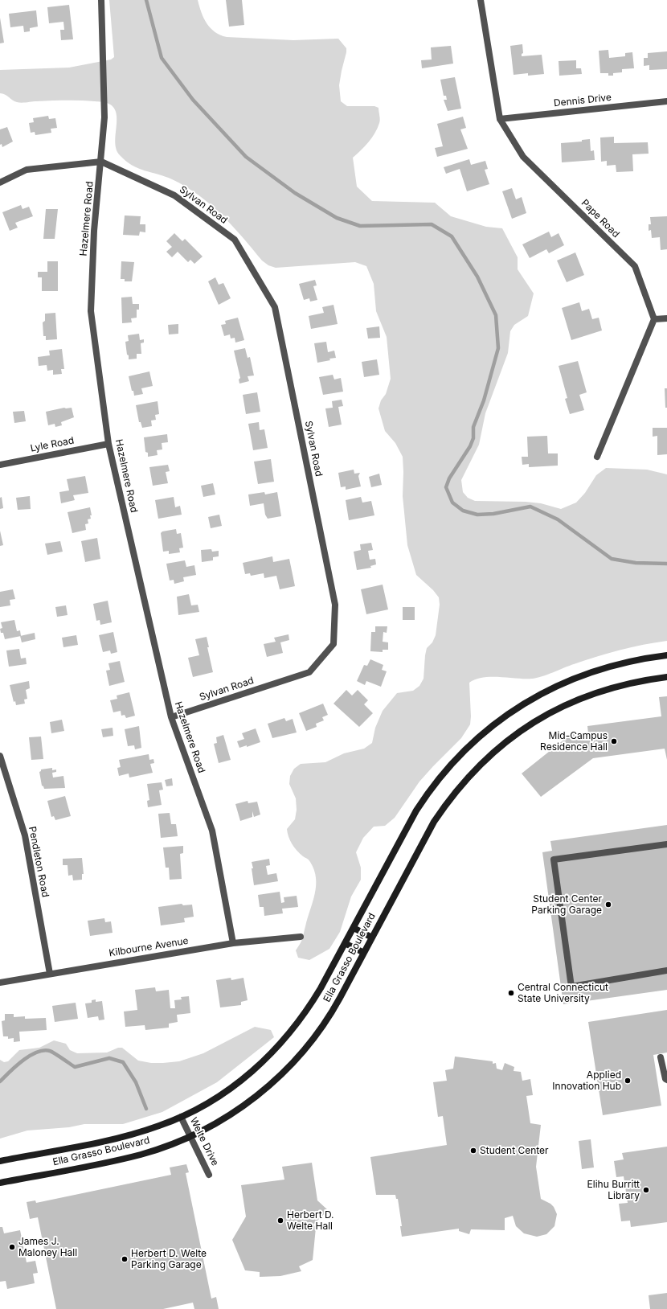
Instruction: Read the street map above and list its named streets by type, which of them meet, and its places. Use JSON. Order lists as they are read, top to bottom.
{
  "streets": {
    "main road": ["Ella Grasso Boulevard"],
    "street": [
      "Dennis Drive",
      "Sylvan Road",
      "Hazelmere Road",
      "Pape Road",
      "Lyle Road",
      "Pendleton Road",
      "Kilbourne Avenue",
      "Welte Drive"
    ]
  },
  "crossings": [
    ["Dennis Drive", "Pape Road"],
    ["Sylvan Road", "Hazelmere Road"],
    ["Hazelmere Road", "Lyle Road"],
    ["Hazelmere Road", "Kilbourne Avenue"],
    ["Pendleton Road", "Kilbourne Avenue"],
    ["Ella Grasso Boulevard", "Welte Drive"]
  ],
  "places": [
    "Mid-Campus Residence Hall",
    "Student Center Parking Garage",
    "Central Connecticut State University",
    "Applied Innovation Hub",
    "Student Center",
    "Elihu Burritt Library",
    "Herbert D. Welte Hall",
    "James J. Maloney Hall",
    "Herbert D. Welte Parking Garage"
  ]
}
